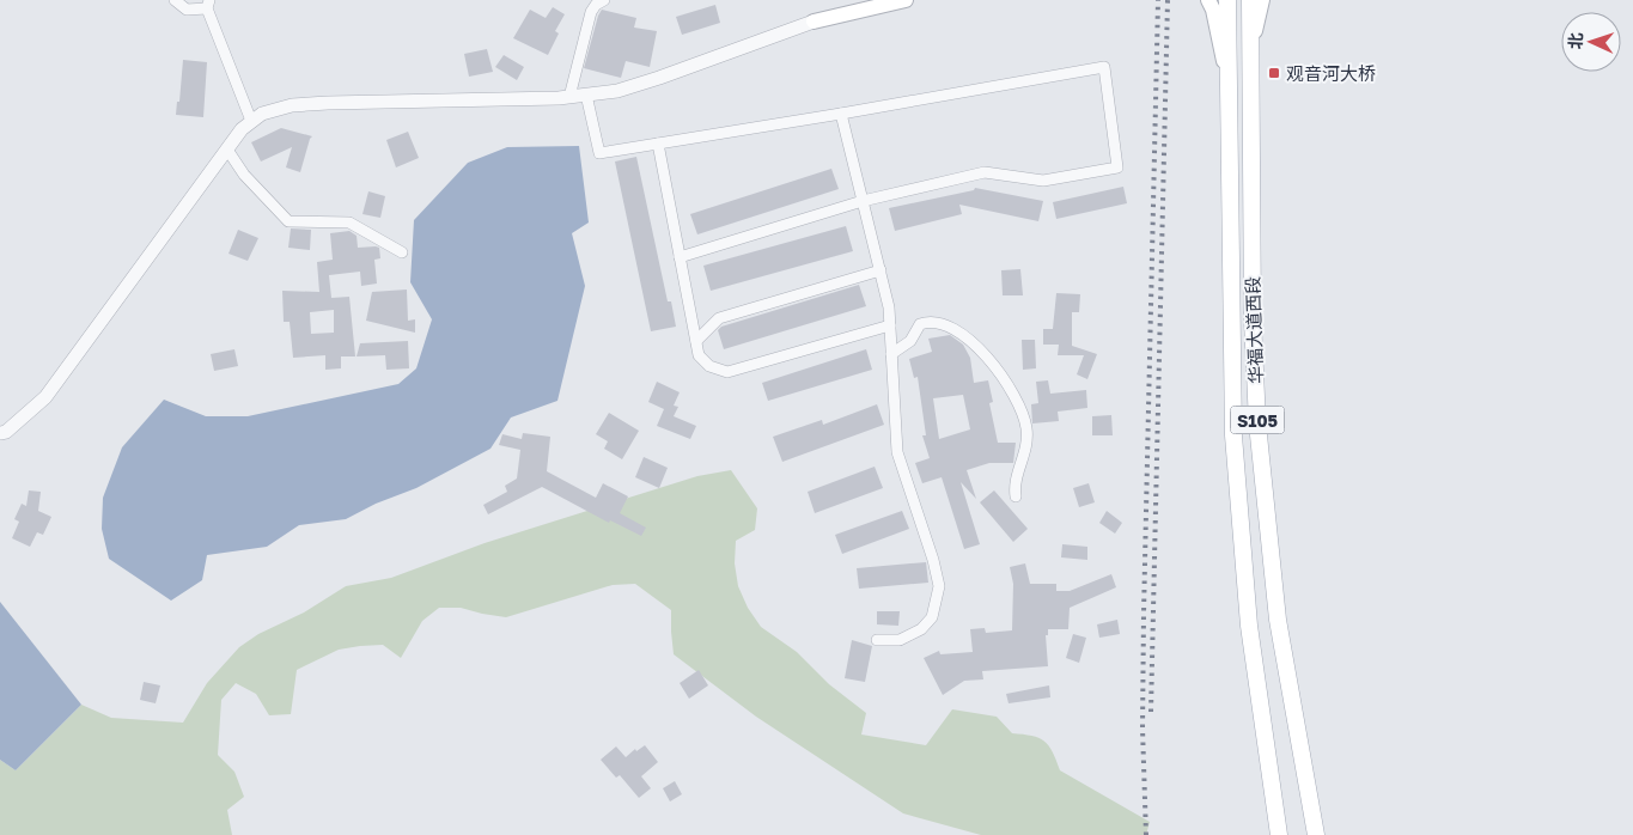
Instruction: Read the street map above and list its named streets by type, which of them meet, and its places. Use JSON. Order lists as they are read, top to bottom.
{
  "streets": {
    "main road": ["华福大道西段", "S105"]
  },
  "places": {
    "transit": ["观音河大桥"]
  },
  "north": "left"
}
